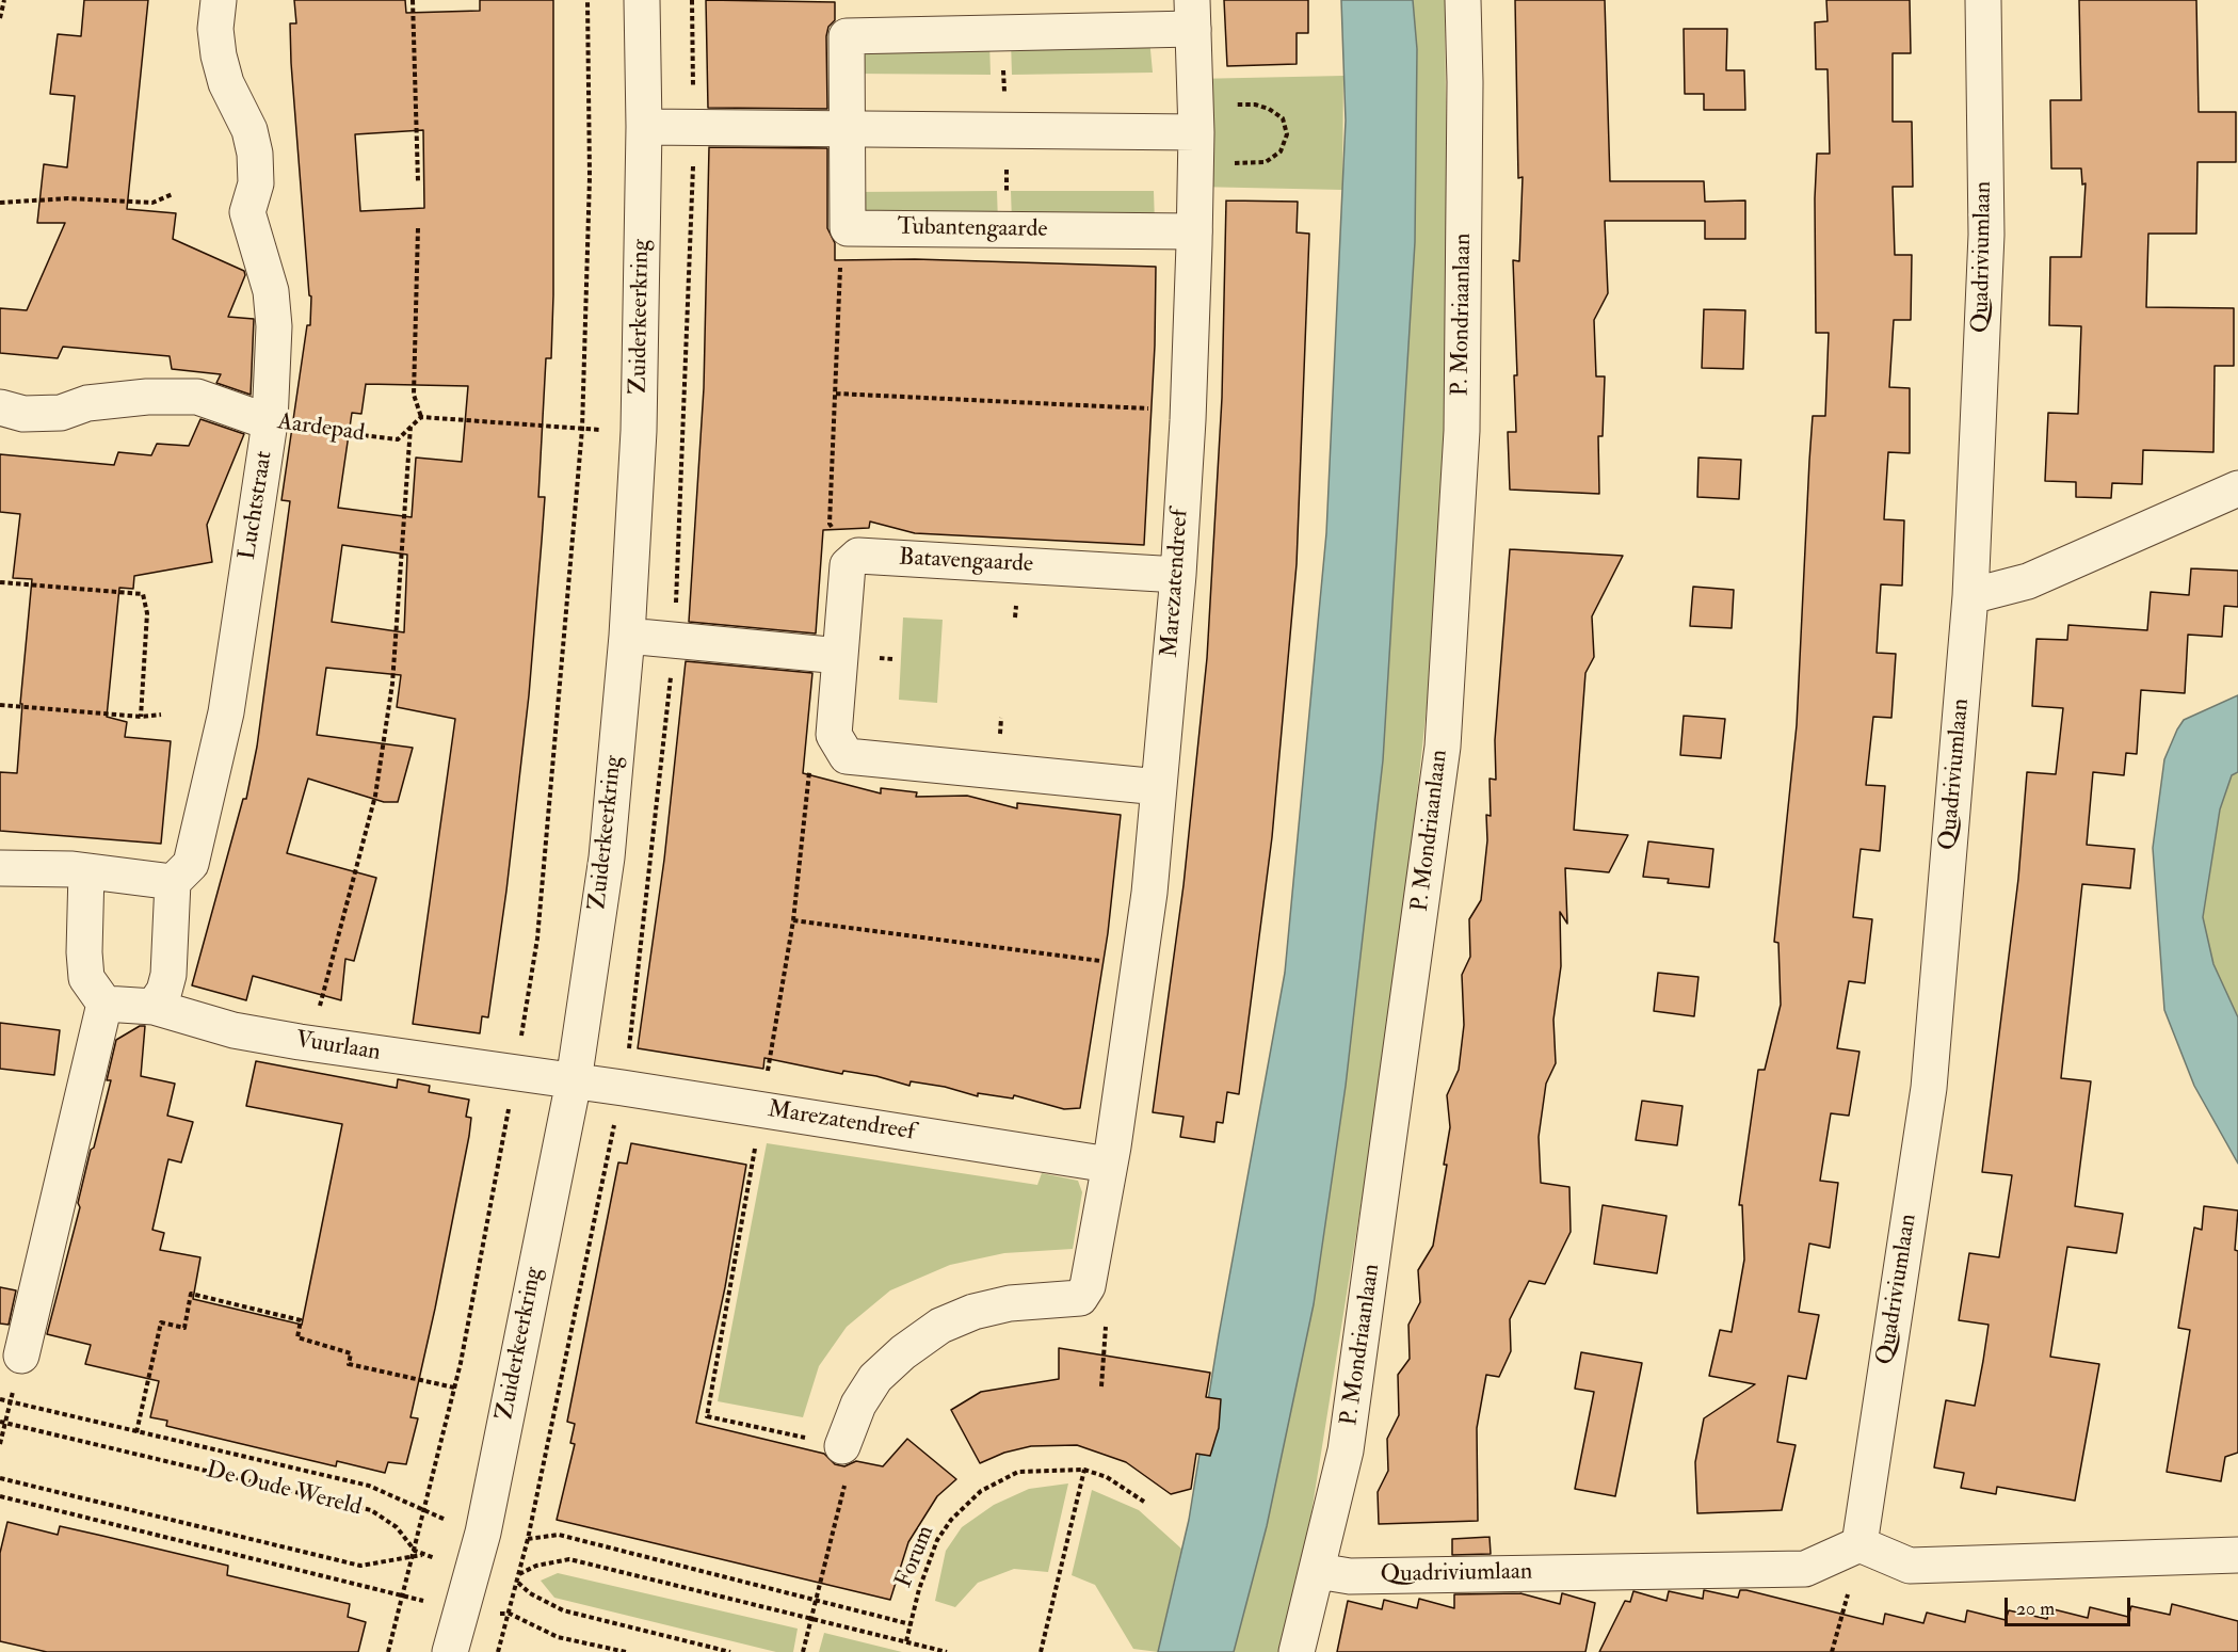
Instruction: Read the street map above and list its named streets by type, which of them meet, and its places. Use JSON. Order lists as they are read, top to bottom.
{
  "streets": {
    "street": [
      "Tubantengaarde",
      "Quadriviumlaan",
      "P. Mondriaanlaan",
      "Zuiderkeerkring",
      "Aardepad",
      "Luchtstraat",
      "Batavengaarde",
      "Marezatendreef",
      "Vuurlaan"
    ],
    "path": ["De Oude Wereld", "Forum"]
  },
  "crossings": [
    ["Tubantengaarde", "Marezatendreef"],
    ["Quadriviumlaan", "P. Mondriaanlaan"],
    ["Zuiderkeerkring", "Marezatendreef"],
    ["Zuiderkeerkring", "Vuurlaan"],
    ["Aardepad", "Luchtstraat"],
    ["Batavengaarde", "Marezatendreef"],
    ["Marezatendreef", "Vuurlaan"]
  ],
  "scale_bar": "20 m"
}
